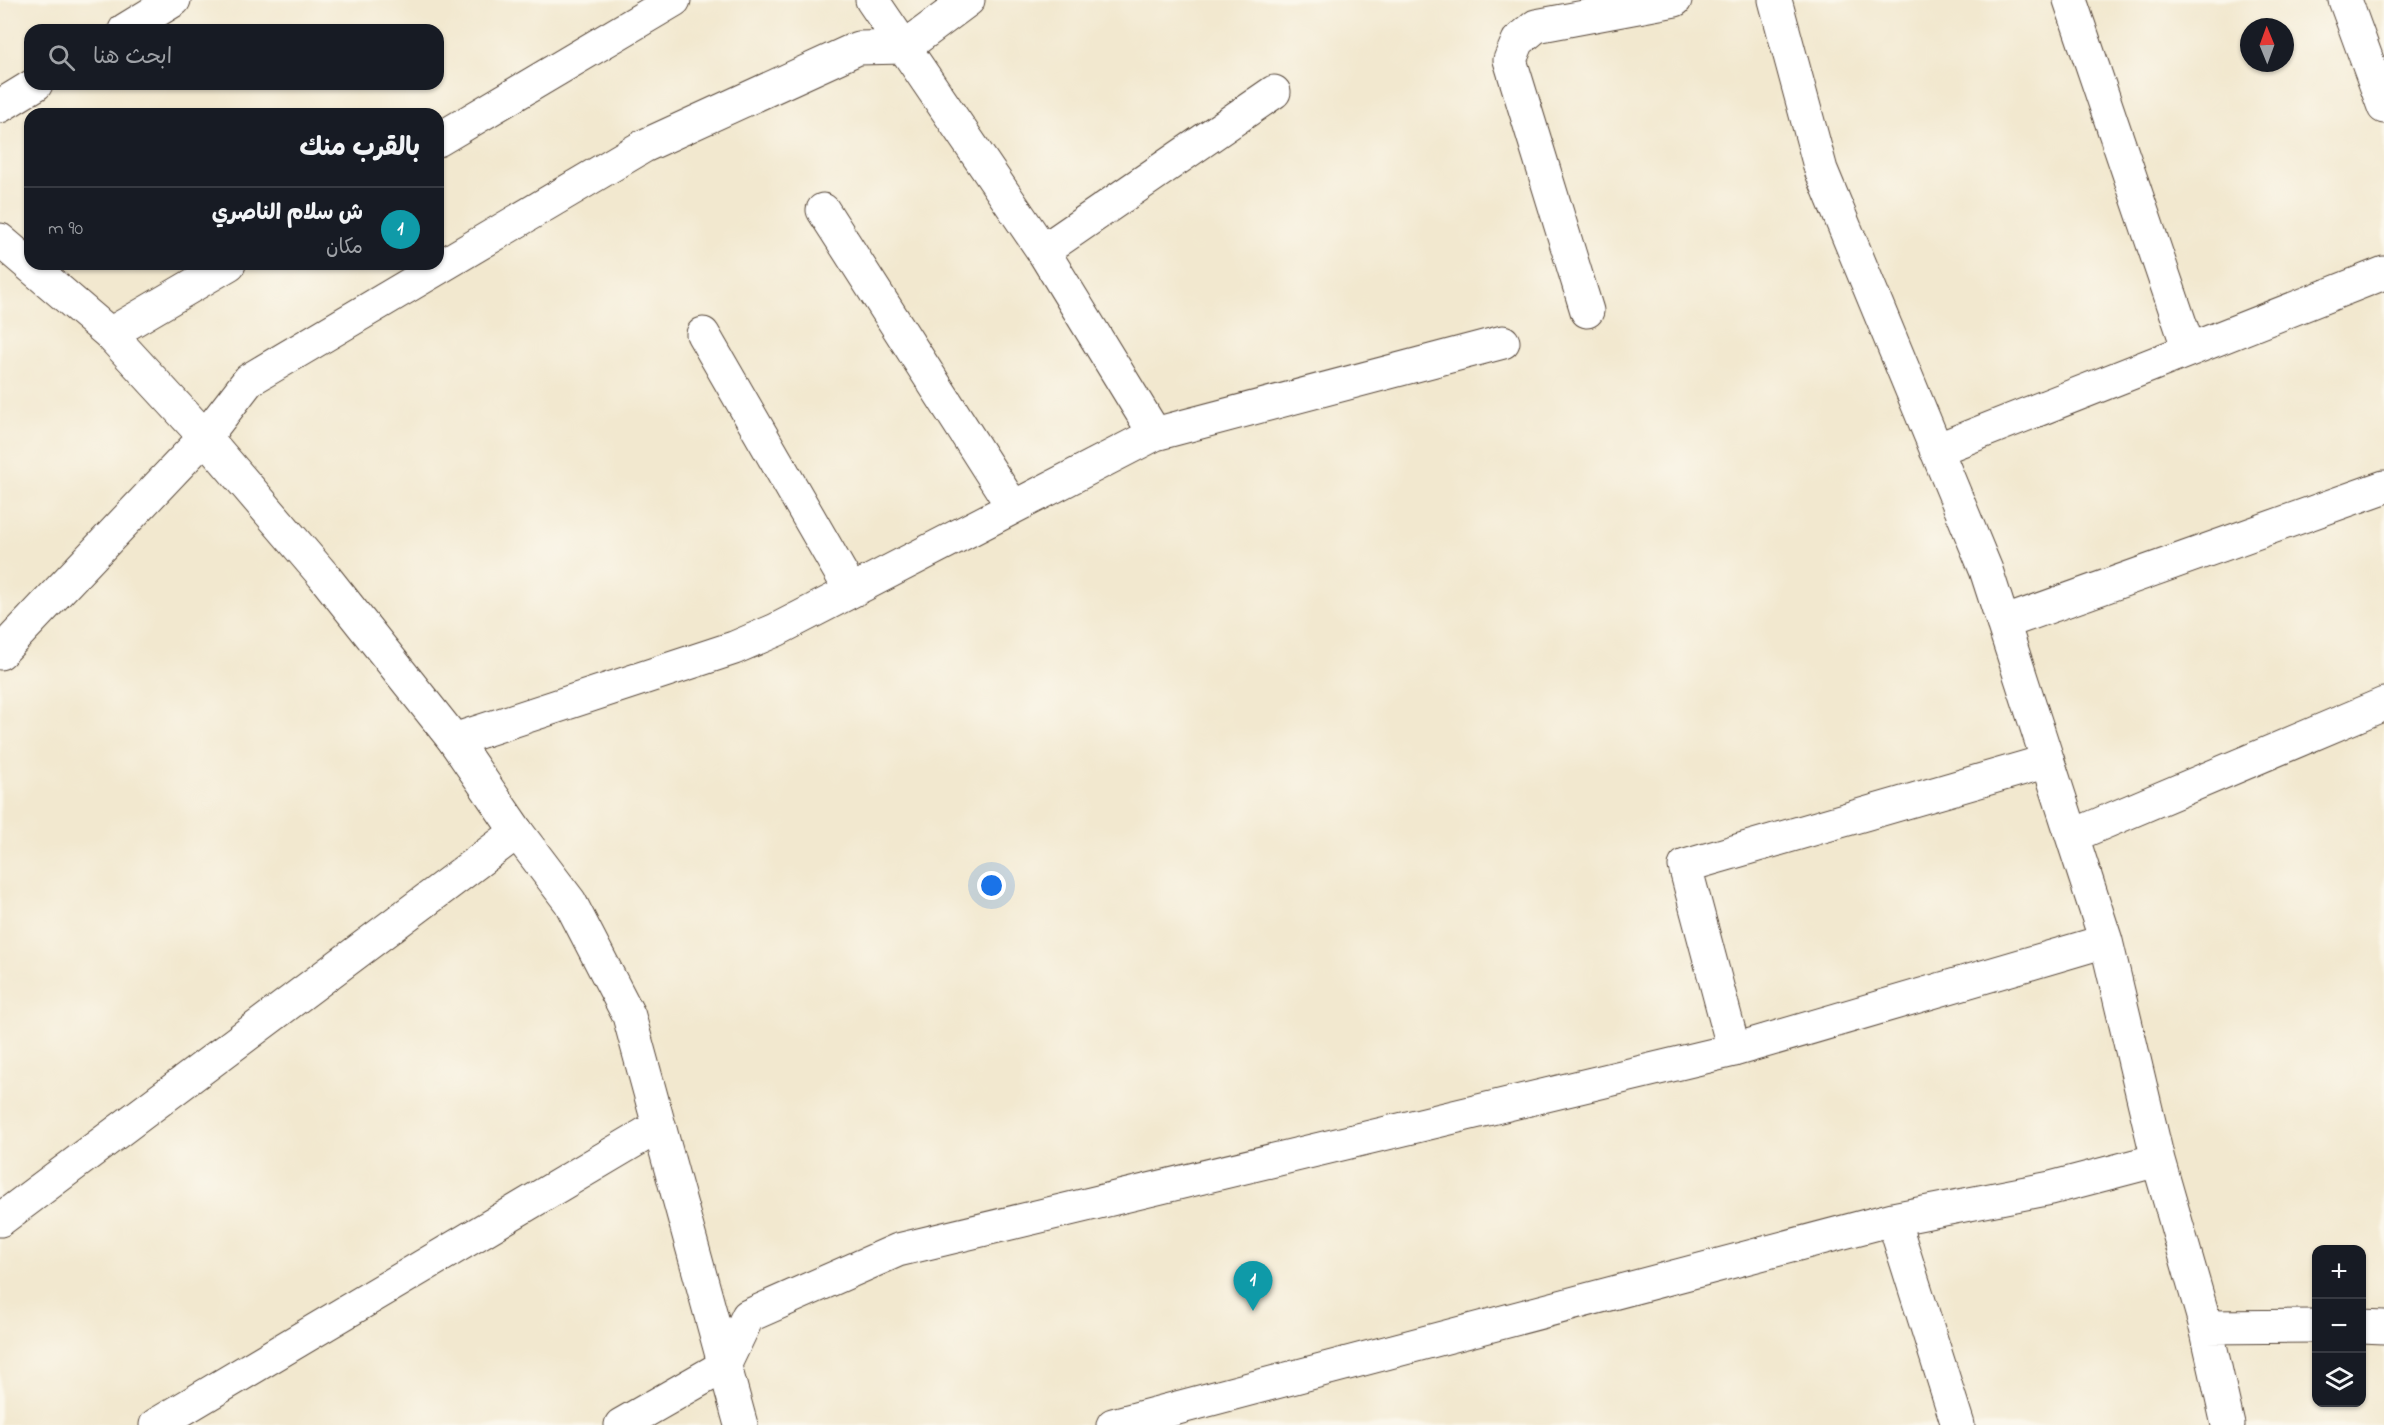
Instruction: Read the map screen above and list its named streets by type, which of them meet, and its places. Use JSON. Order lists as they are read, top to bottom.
{
  "north": "top",
  "page": {
    "search": "ابحث هنا",
    "heading": "بالقرب منك",
    "list": [
      {
        "mark": "1",
        "name": "ش سلام الناصري",
        "note": "مكان",
        "value": "90 m"
      }
    ],
    "map_buttons": ["+", "−"],
    "pins": "1"
  }
}
